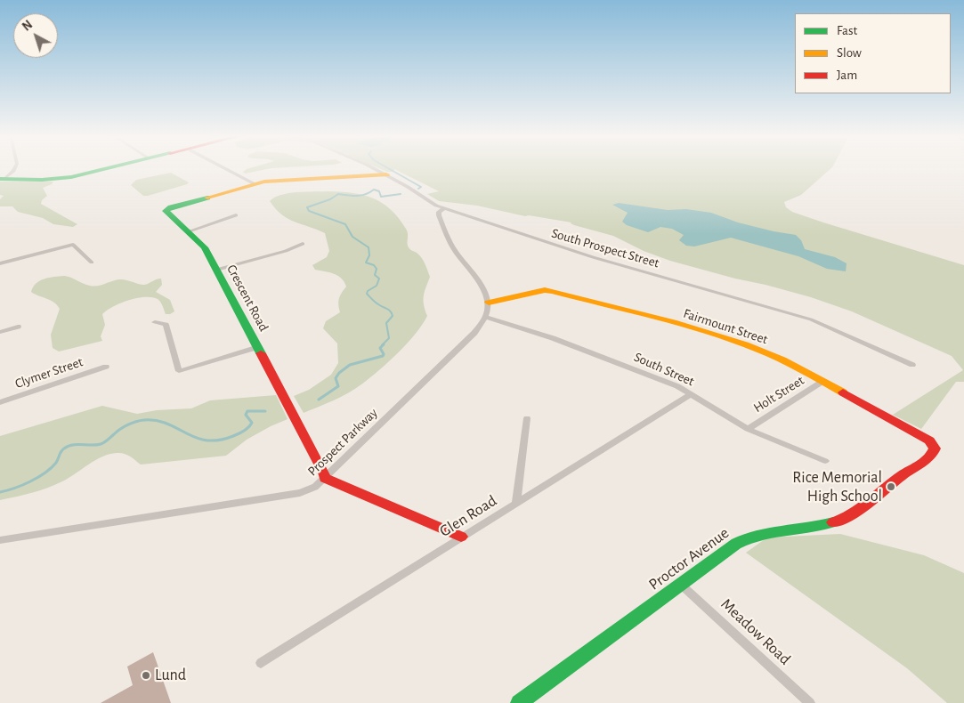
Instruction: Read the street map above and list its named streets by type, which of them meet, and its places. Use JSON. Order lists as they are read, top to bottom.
{
  "streets": {
    "street": [
      "South Prospect Street",
      "Crescent Road",
      "Fairmount Street",
      "South Street",
      "Clymer Street",
      "Holt Street",
      "Prospect Parkway",
      "Glen Road",
      "Proctor Avenue",
      "Meadow Road"
    ]
  },
  "crossings": [
    ["South Prospect Street", "Crescent Road"],
    ["Crescent Road", "Prospect Parkway"],
    ["Fairmount Street", "Holt Street"],
    ["Fairmount Street", "Prospect Parkway"],
    ["Fairmount Street", "Proctor Avenue"],
    ["South Street", "Holt Street"],
    ["South Street", "Prospect Parkway"],
    ["South Street", "Glen Road"],
    ["Proctor Avenue", "Meadow Road"]
  ],
  "places": ["Rice Memorial High School", "Lund"],
  "legend": ["Fast", "Slow", "Jam"],
  "north": "top left"
}
